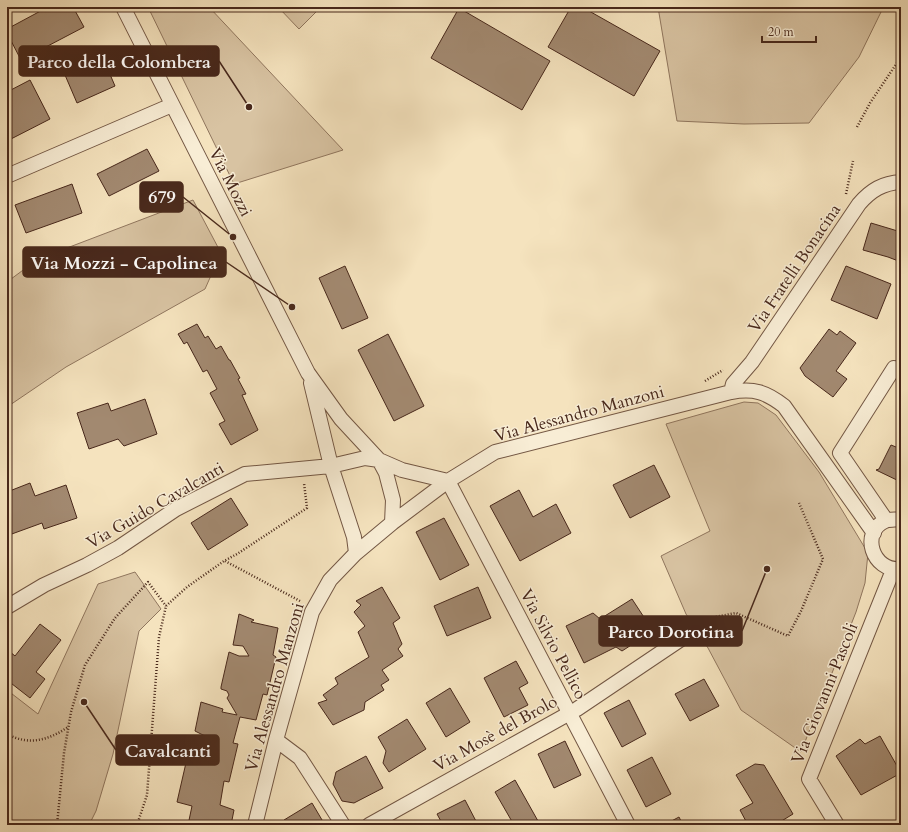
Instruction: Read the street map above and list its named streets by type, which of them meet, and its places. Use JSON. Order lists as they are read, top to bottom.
{
  "streets": {
    "street": [
      "Via Mozzi",
      "Via Fratelli Bonacina",
      "Via Alessandro Manzoni",
      "Via Guido Cavalcanti",
      "Via Silvio Pellico",
      "Via Giovanni Pascoli",
      "Via Mosè del Brolo"
    ]
  },
  "crossings": [
    ["Via Mozzi", "Via Alessandro Manzoni"],
    ["Via Mozzi", "Via Guido Cavalcanti"],
    ["Via Mozzi", "Via Silvio Pellico"],
    ["Via Fratelli Bonacina", "Via Alessandro Manzoni"],
    ["Via Alessandro Manzoni", "Via Silvio Pellico"],
    ["Via Silvio Pellico", "Via Mosè del Brolo"]
  ],
  "places": [
    "Parco della Colombera",
    "679",
    "Via Mozzi - Capolinea",
    "Parco Dorotina",
    "Cavalcanti"
  ],
  "scale_bar": "20 m"
}
